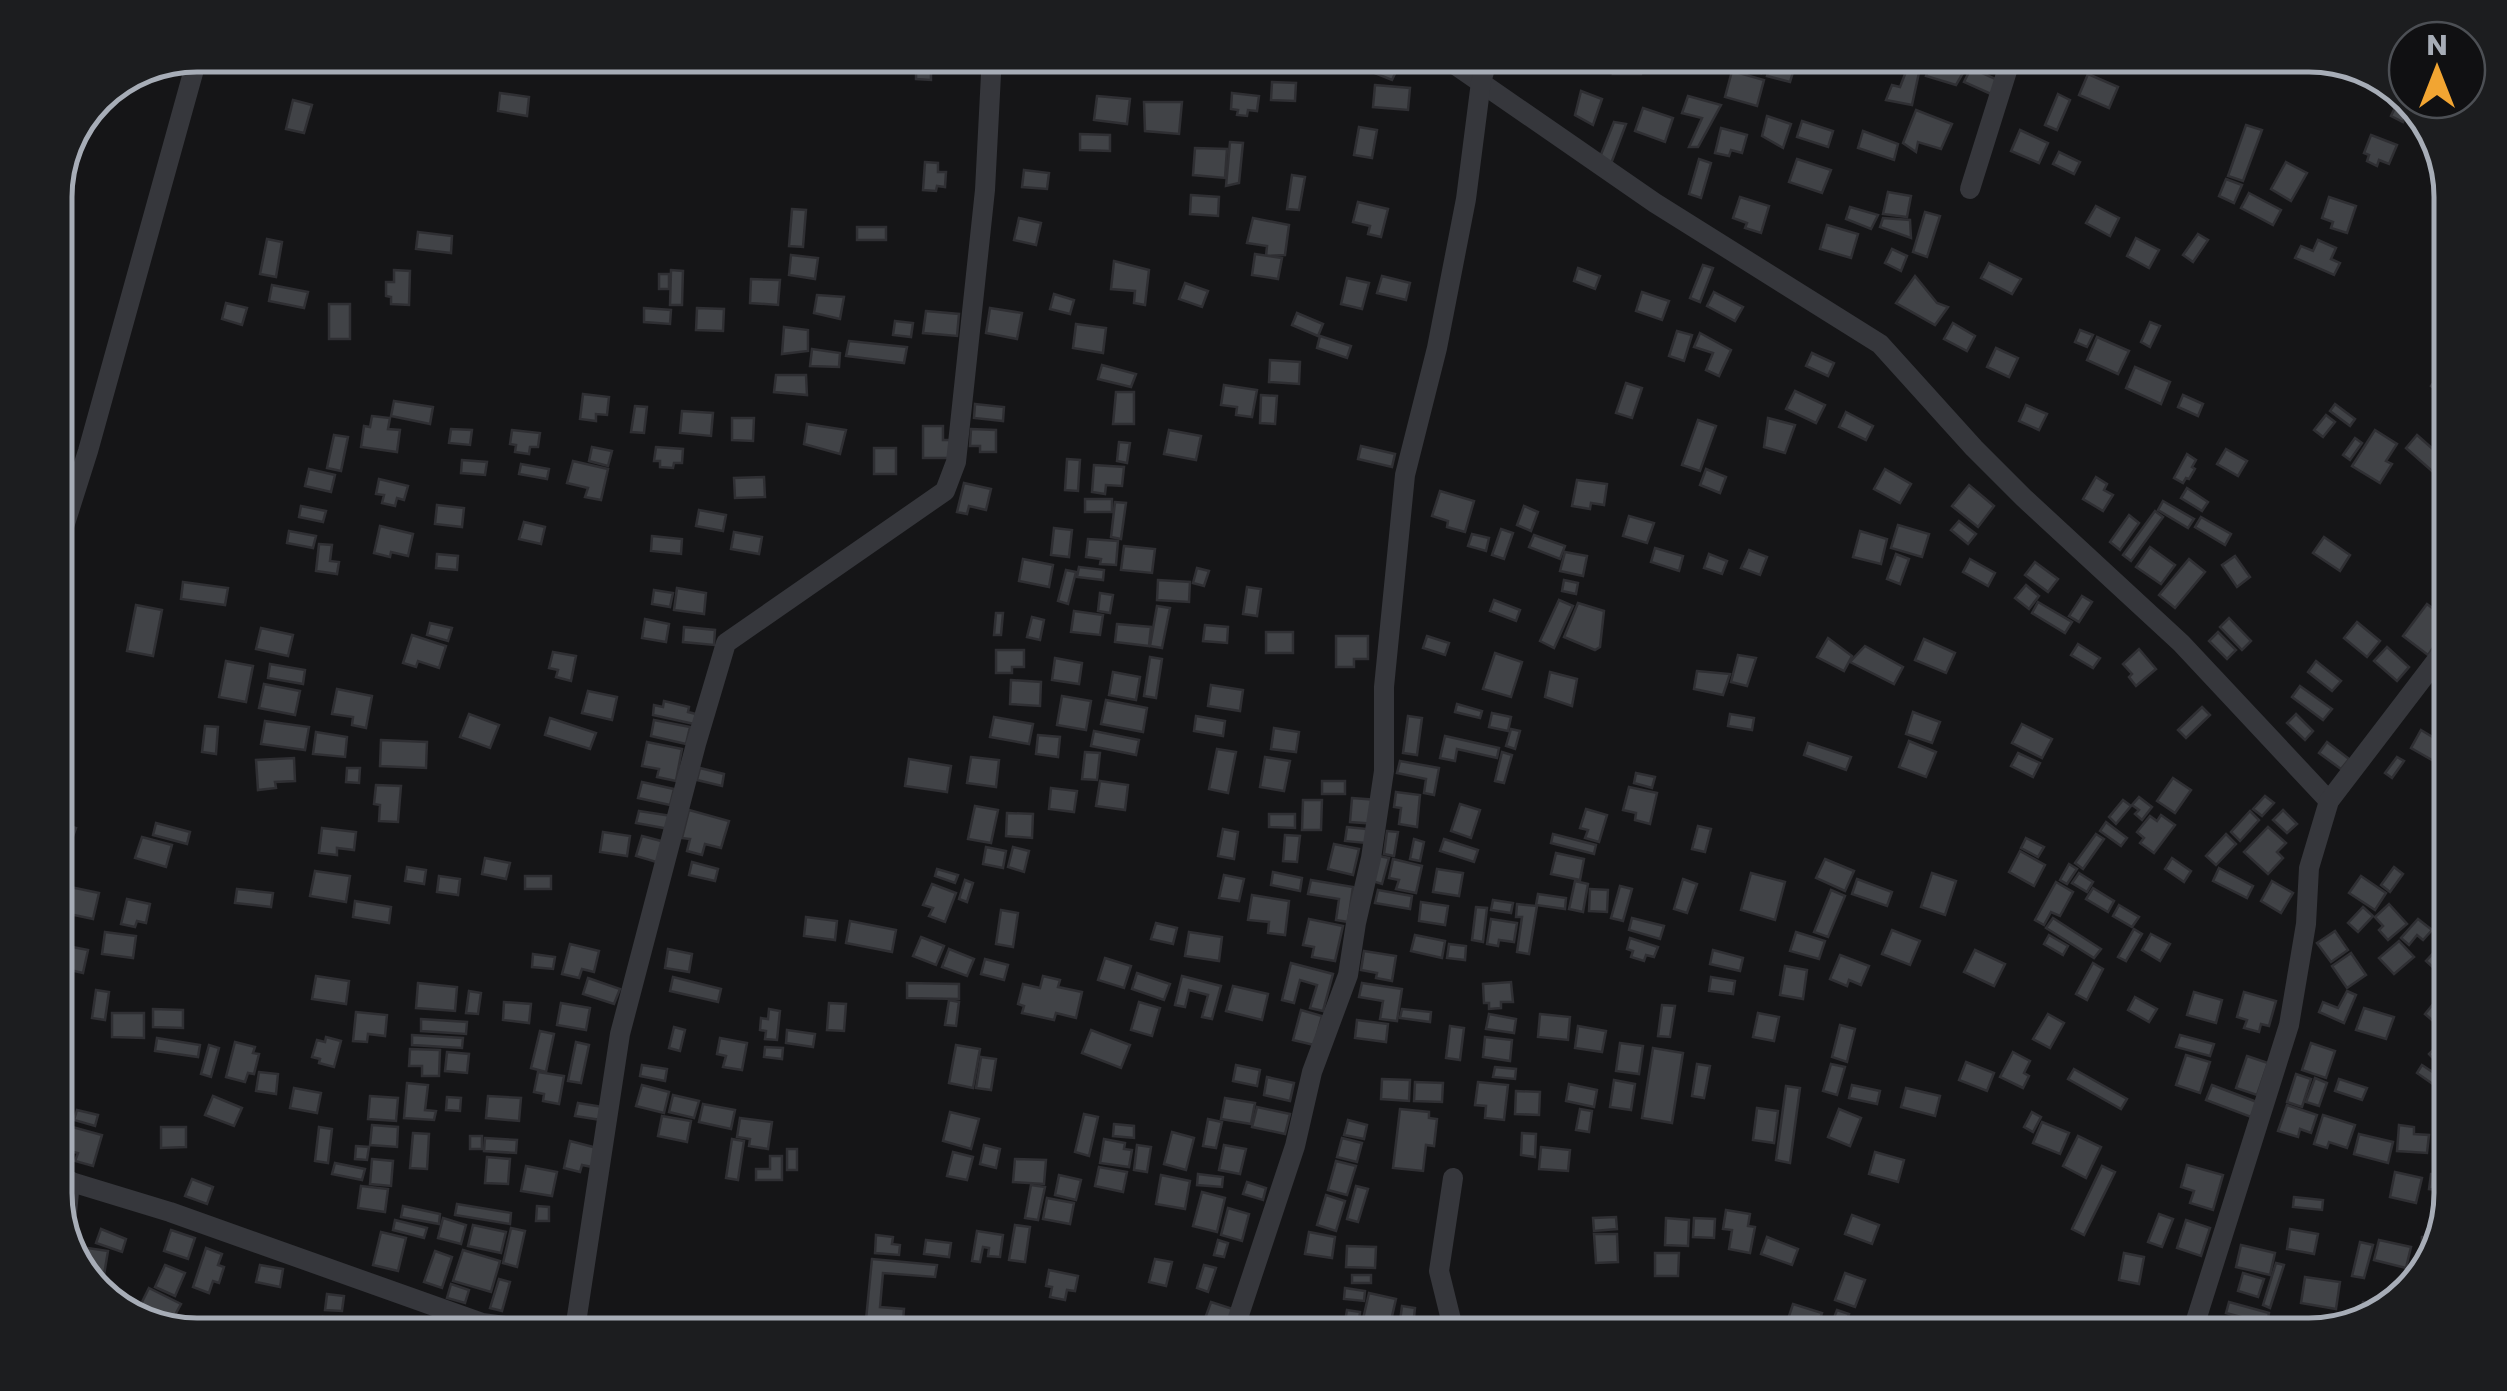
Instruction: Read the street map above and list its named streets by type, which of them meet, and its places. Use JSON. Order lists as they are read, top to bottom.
{
  "north": "top"
}
